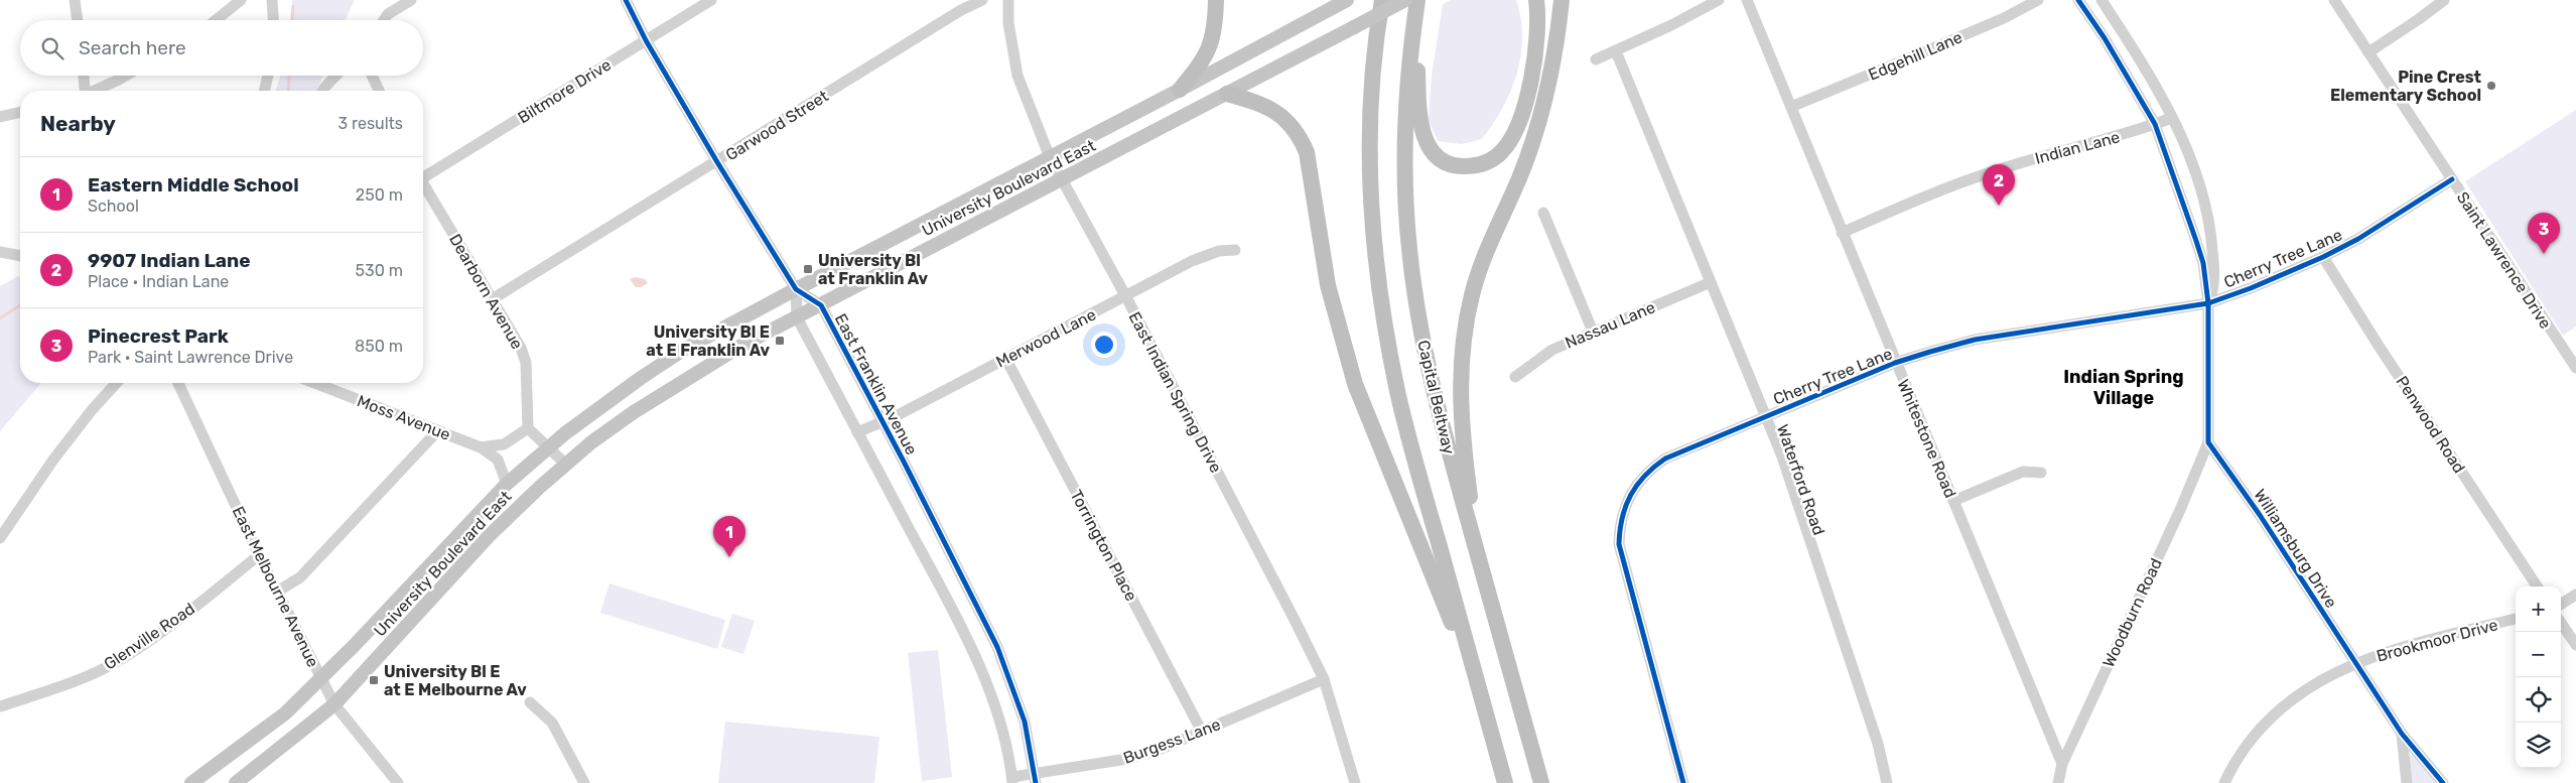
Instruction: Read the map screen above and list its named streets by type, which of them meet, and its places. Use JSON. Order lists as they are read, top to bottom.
{
  "streets": {
    "highway": ["Capital Beltway"],
    "main road": ["University Boulevard East"],
    "street": [
      "Edgehill Lane",
      "Biltmore Drive",
      "Garwood Street",
      "Indian Lane",
      "Cherry Tree Lane",
      "Saint Lawrence Drive",
      "Dearborn Avenue",
      "Nassau Lane",
      "Merwood Lane",
      "East Franklin Avenue",
      "East Indian Spring Drive",
      "Moss Avenue",
      "Penwood Road",
      "Whitestone Road",
      "Waterford Road",
      "Torrington Place",
      "Williamsburg Drive",
      "East Melbourne Avenue",
      "Woodburn Road",
      "Glenville Road",
      "Brookmoor Drive",
      "Burgess Lane"
    ]
  },
  "crossings": [
    ["Edgehill Lane", "Whitestone Road"],
    ["Biltmore Drive", "East Franklin Avenue"],
    ["Garwood Street", "Dearborn Avenue"],
    ["Garwood Street", "East Franklin Avenue"],
    ["Indian Lane", "Whitestone Road"],
    ["University Boulevard East", "East Franklin Avenue"],
    ["University Boulevard East", "East Indian Spring Drive"],
    ["University Boulevard East", "Capital Beltway"],
    ["University Boulevard East", "Moss Avenue"],
    ["University Boulevard East", "East Melbourne Avenue"],
    ["Cherry Tree Lane", "Saint Lawrence Drive"],
    ["Cherry Tree Lane", "Penwood Road"],
    ["Cherry Tree Lane", "Whitestone Road"],
    ["Cherry Tree Lane", "Waterford Road"],
    ["Nassau Lane", "Waterford Road"],
    ["Merwood Lane", "East Franklin Avenue"],
    ["Merwood Lane", "East Indian Spring Drive"],
    ["Merwood Lane", "Torrington Place"],
    ["East Franklin Avenue", "Burgess Lane"],
    ["East Indian Spring Drive", "Burgess Lane"],
    ["Whitestone Road", "Woodburn Road"],
    ["Torrington Place", "Burgess Lane"],
    ["Williamsburg Drive", "Woodburn Road"],
    ["Williamsburg Drive", "Brookmoor Drive"],
    ["East Melbourne Avenue", "Glenville Road"]
  ],
  "districts": ["Indian Spring Village"],
  "places": {
    "other": ["Pine Crest Elementary School"],
    "transit": ["University Bl at Franklin Av", "University Bl E at E Franklin Av", "University Bl E at E Melbourne Av"]
  },
  "page": {
    "search": "Search here",
    "heading": ["Nearby", "3 results"],
    "list": [
      {
        "mark": "1",
        "name": "Eastern Middle School",
        "note": "School",
        "value": "250 m"
      },
      {
        "mark": "2",
        "name": "9907 Indian Lane",
        "note": "Place · Indian Lane",
        "value": "530 m"
      },
      {
        "mark": "3",
        "name": "Pinecrest Park",
        "note": "Park · Saint Lawrence Drive",
        "value": "850 m"
      }
    ],
    "pins": ["2", "3", "1"],
    "map_buttons": ["+", "−"]
  }
}
